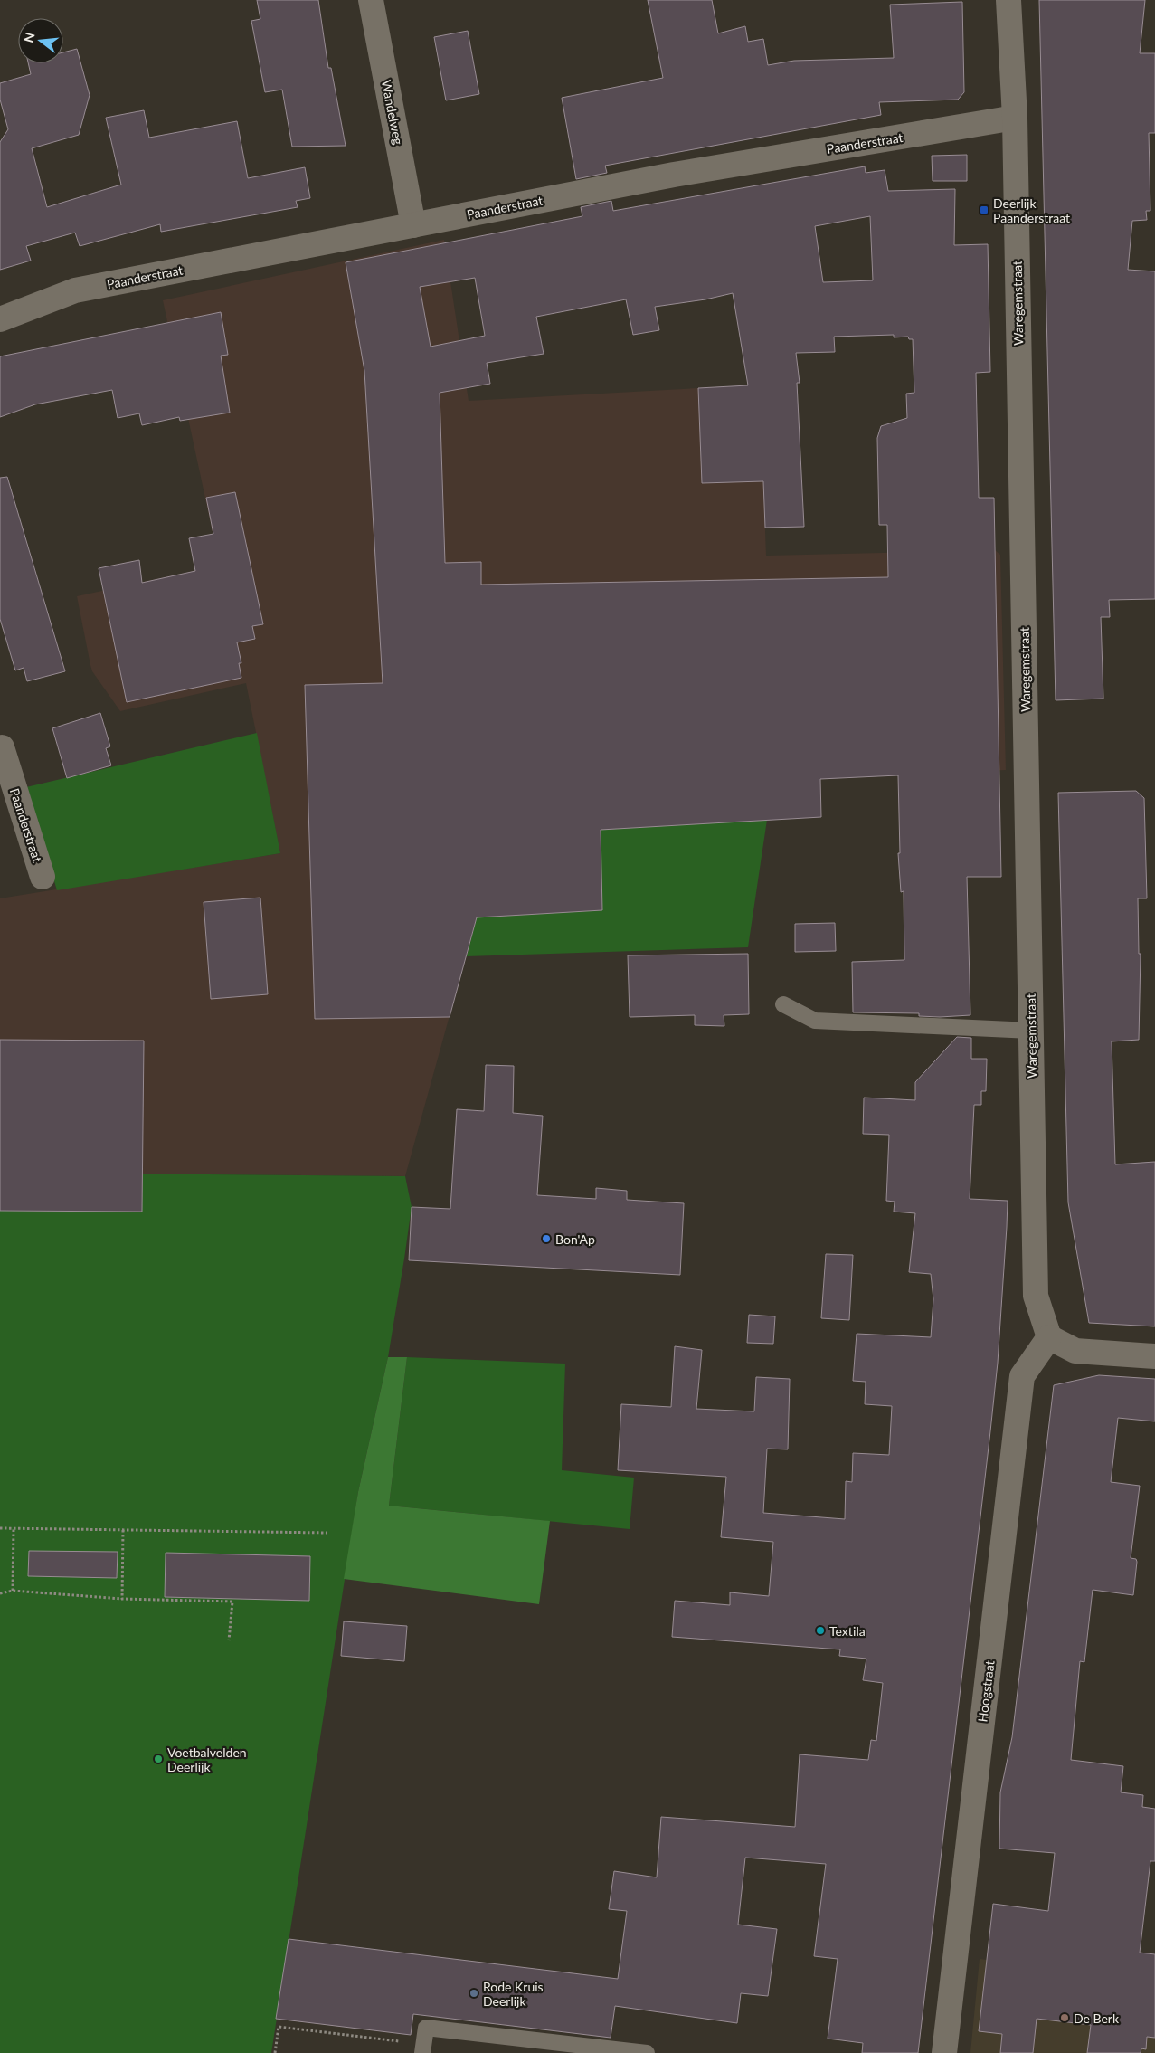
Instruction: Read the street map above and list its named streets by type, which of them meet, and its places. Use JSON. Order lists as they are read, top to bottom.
{
  "streets": {
    "street": [
      "Wandelweg",
      "Paanderstraat",
      "Waregemstraat",
      "Hoogstraat"
    ]
  },
  "crossings": [
    ["Wandelweg", "Paanderstraat"],
    ["Paanderstraat", "Waregemstraat"],
    ["Waregemstraat", "Hoogstraat"]
  ],
  "places": {
    "transit": ["Deerlijk Paanderstraat"],
    "other": [
      "Bon'Ap",
      "Textila",
      "Voetbalvelden Deerlijk",
      "Rode Kruis Deerlijk",
      "De Berk"
    ]
  },
  "north": "left"
}
